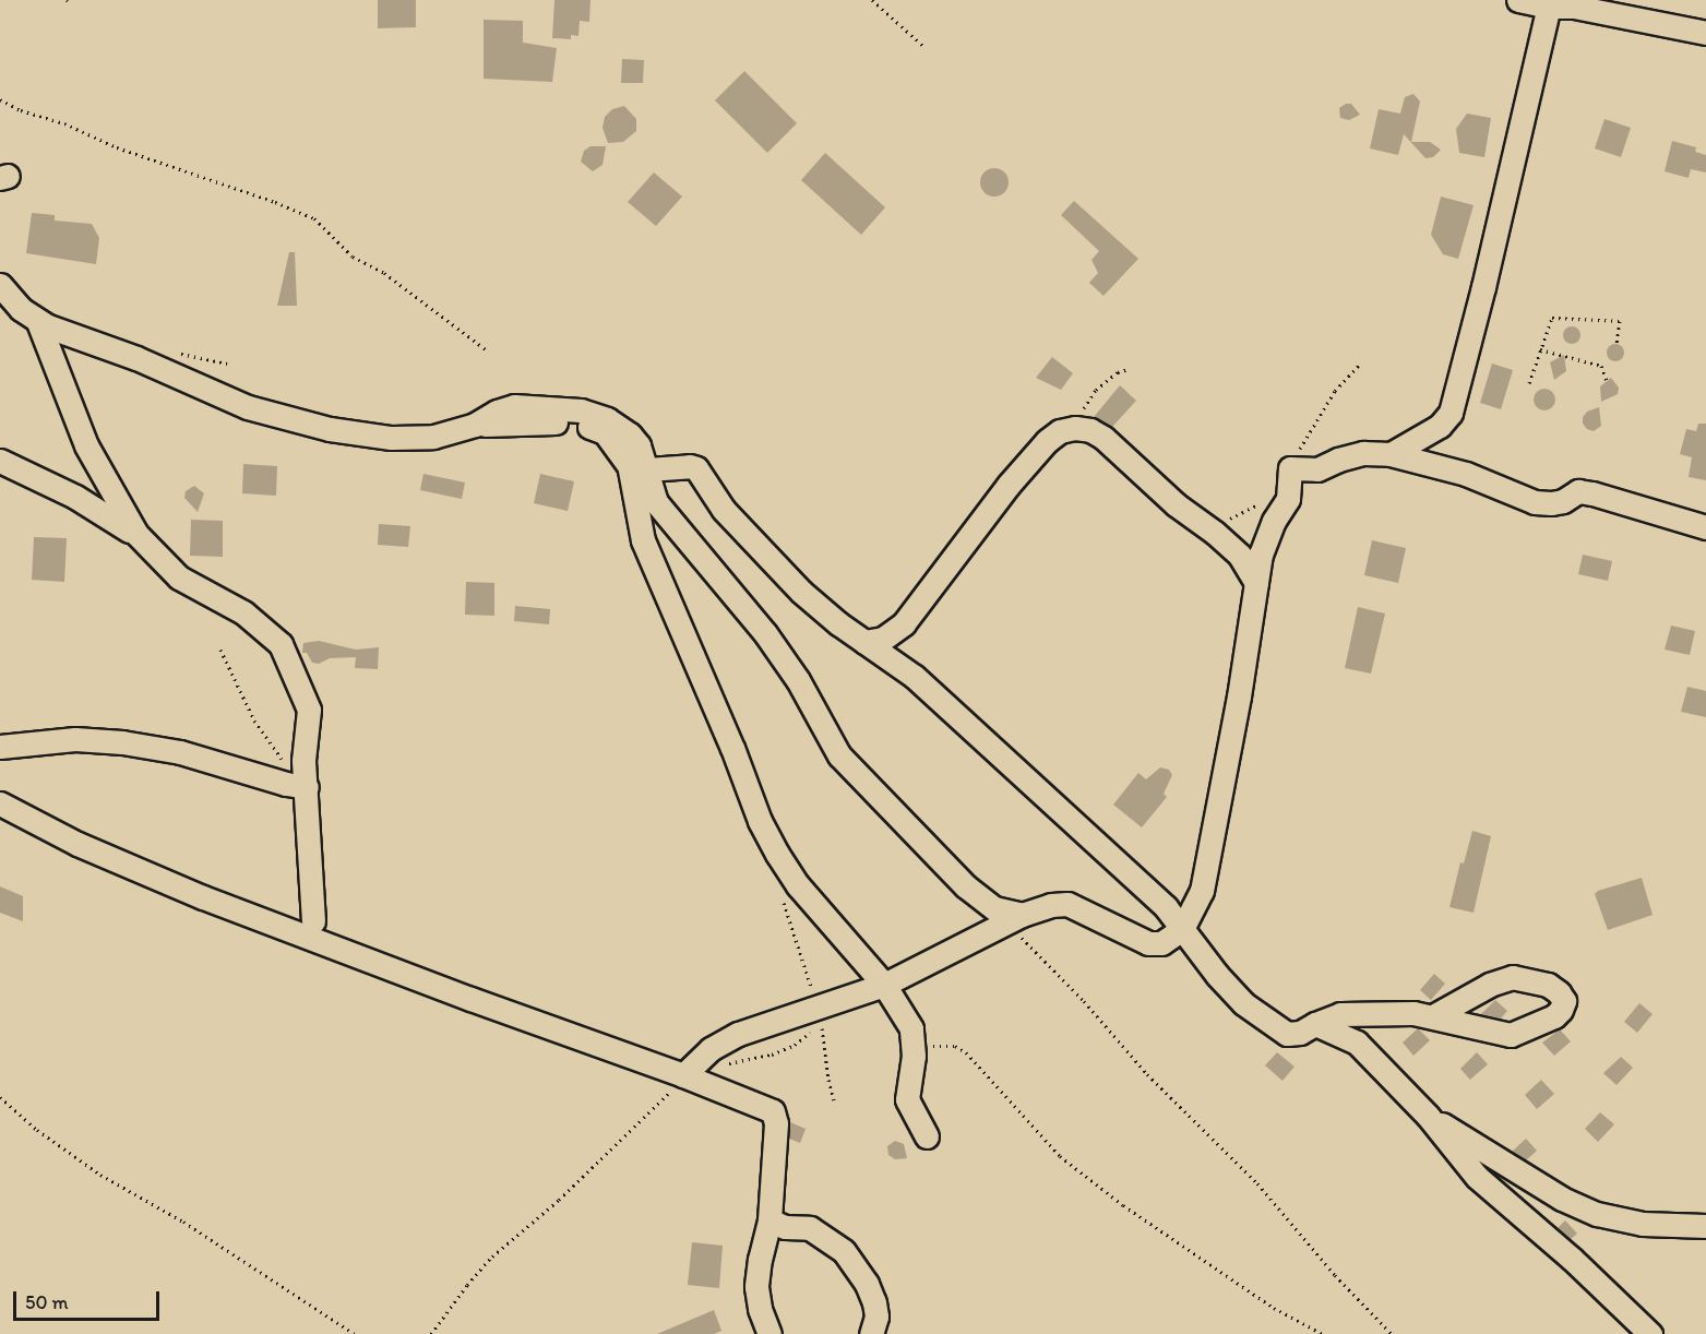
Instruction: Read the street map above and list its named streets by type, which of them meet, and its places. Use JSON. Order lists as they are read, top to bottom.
{
  "scale_bar": "50 m"
}
